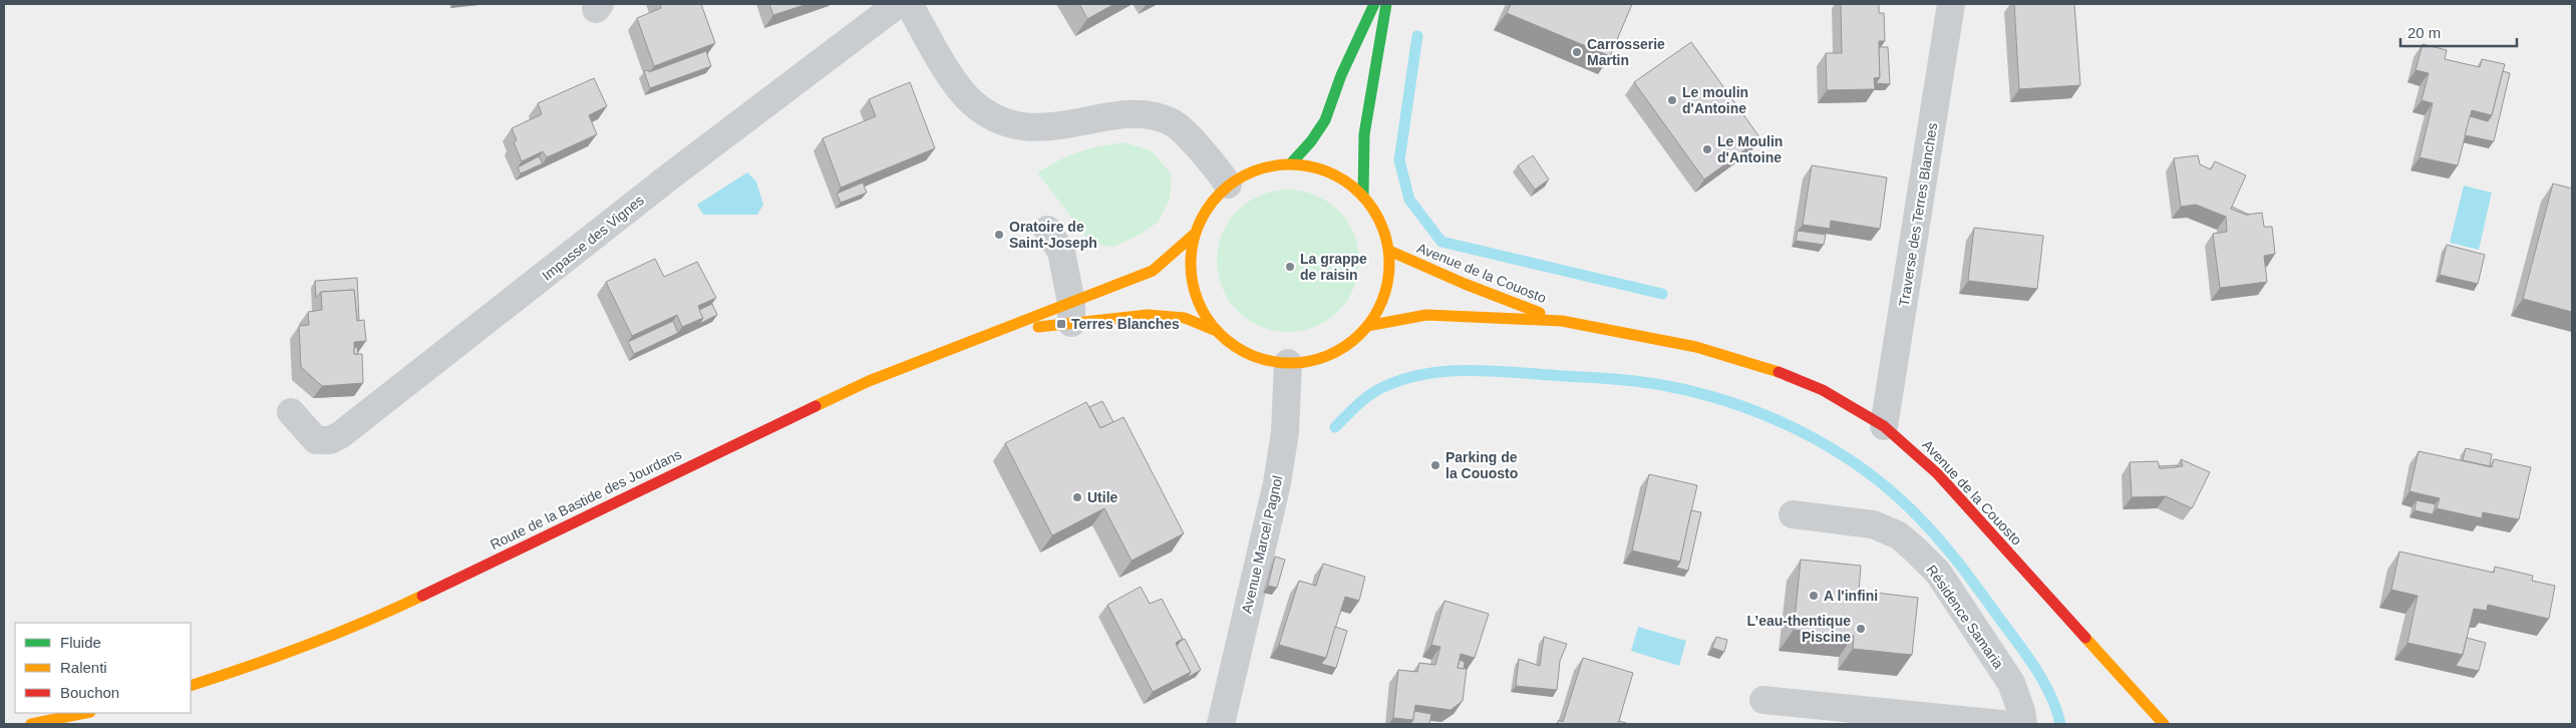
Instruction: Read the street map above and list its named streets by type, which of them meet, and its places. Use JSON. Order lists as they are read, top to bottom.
{
  "streets": {
    "main road": ["Avenue de la Couosto", "Route de la Bastide des Jourdans"],
    "street": [
      "Traverse des Terres Blanches",
      "Impasse des Vignes",
      "Avenue Marcel Pagnol",
      "Résidence Samaria"
    ]
  },
  "crossings": [
    ["Traverse des Terres Blanches", "Avenue de la Couosto"]
  ],
  "places": {
    "other": [
      "Carrosserie Martin",
      "Le moulin d'Antoine",
      "Le Moulin d'Antoine",
      "Oratoire de Saint-Joseph",
      "La grappe de raisin",
      "Parking de la Couosto",
      "Utile",
      "A l'infini",
      "L’eau-thentique Piscine"
    ],
    "transit": ["Terres Blanches"]
  },
  "legend": ["Fluide", "Ralenti", "Bouchon"],
  "scale_bar": "20 m"
}
